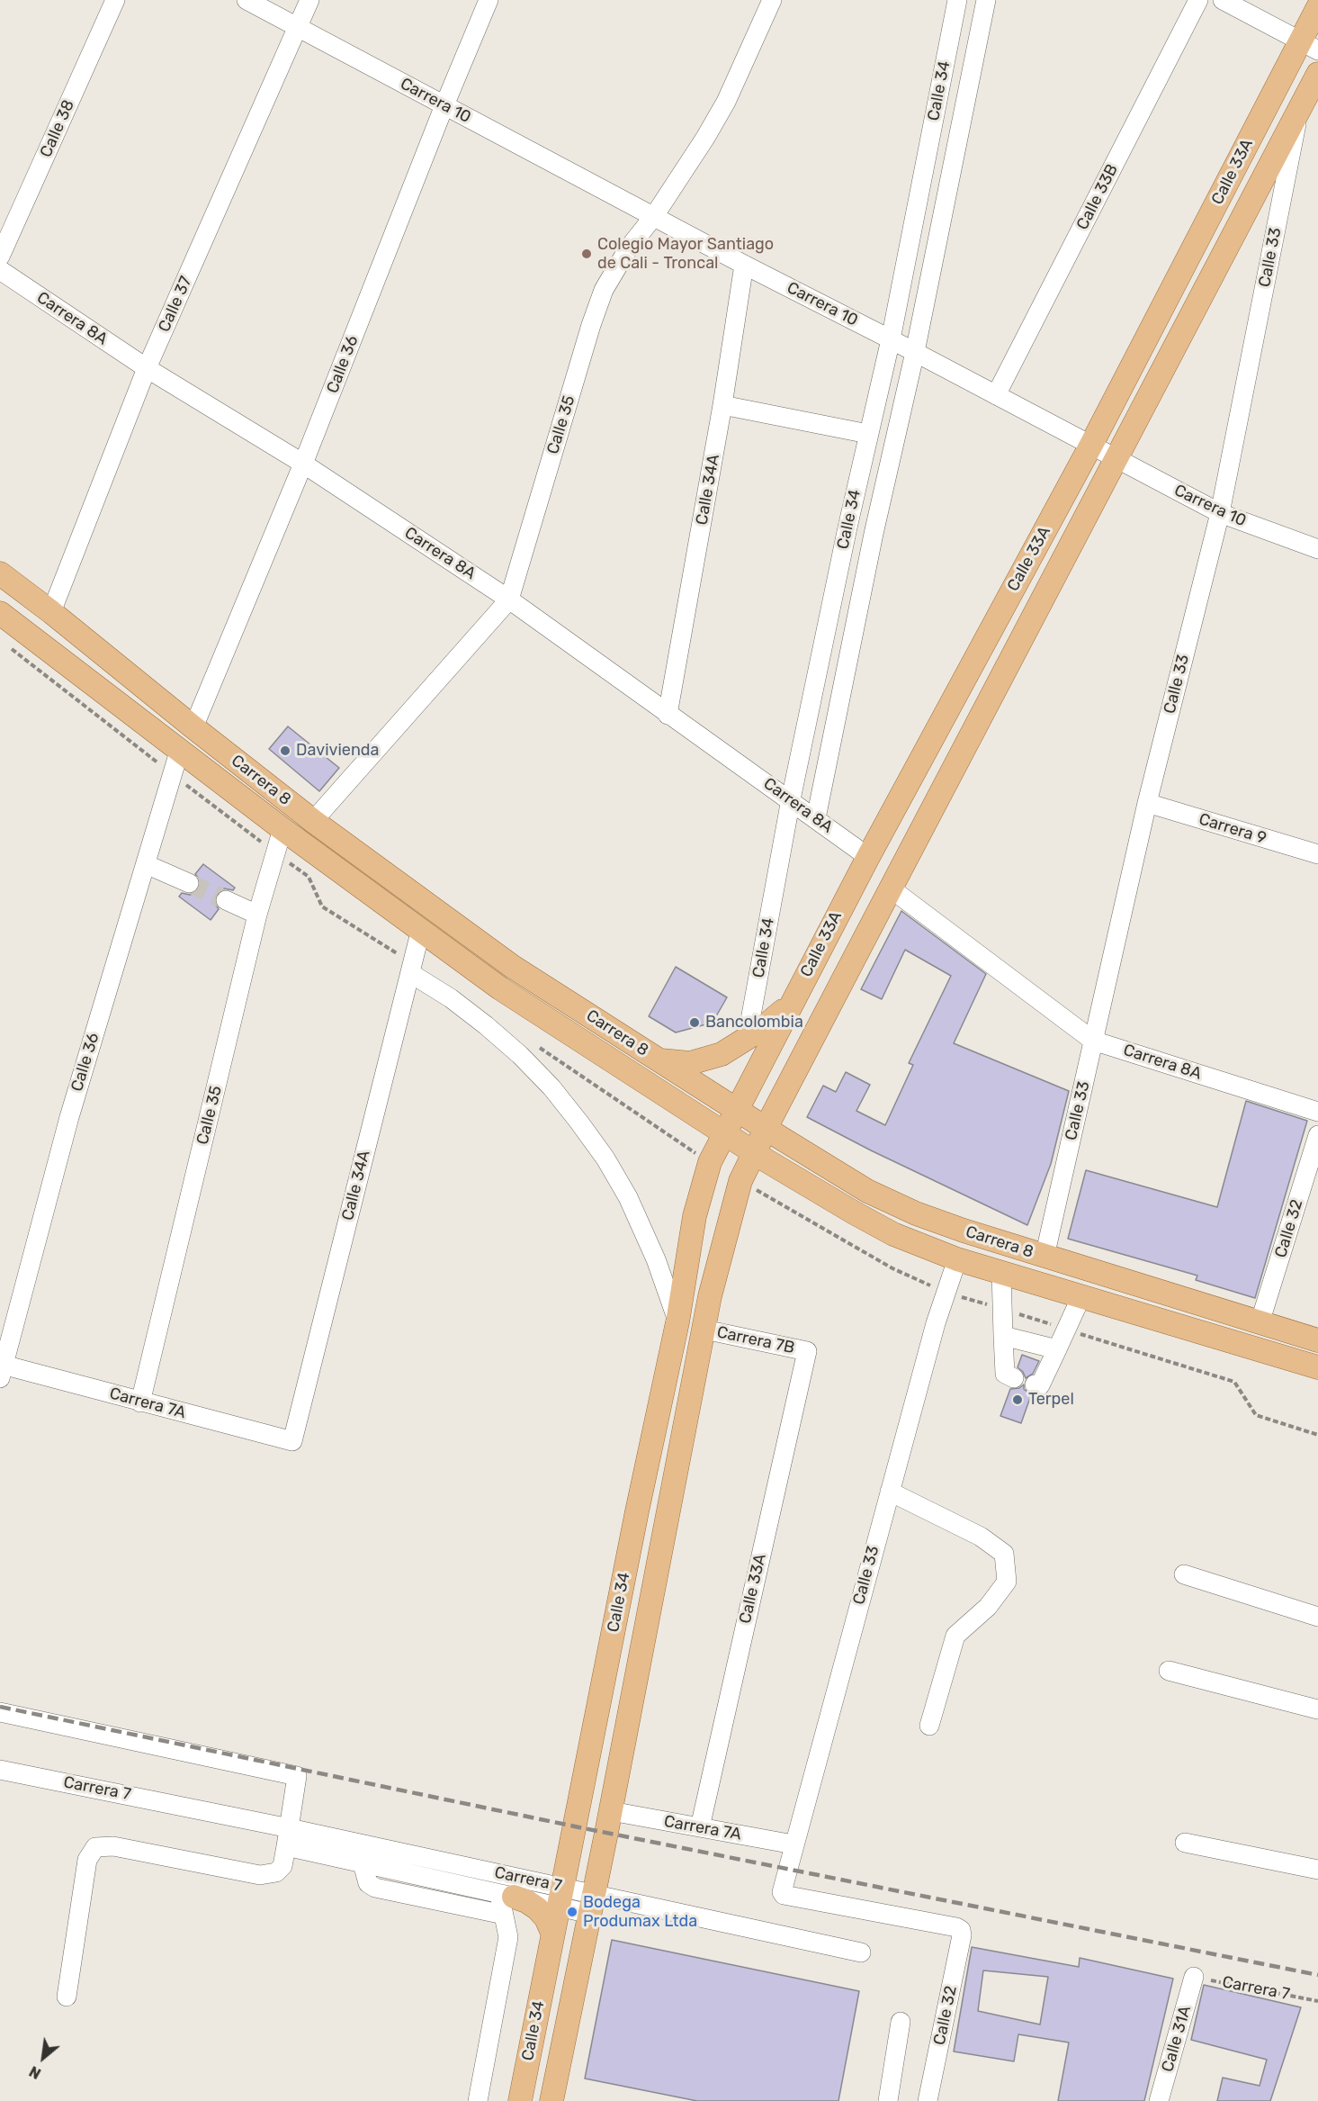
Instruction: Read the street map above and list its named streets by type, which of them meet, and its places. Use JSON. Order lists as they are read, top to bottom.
{
  "streets": {
    "main road": ["Calle 34", "Calle 33A", "Carrera 8"],
    "street": [
      "Carrera 10",
      "Calle 38",
      "Calle 33B",
      "Calle 33",
      "Calle 37",
      "Carrera 8A",
      "Calle 36",
      "Calle 35",
      "Calle 34A",
      "Carrera 9",
      "Calle 32",
      "Carrera 7B",
      "Carrera 7A",
      "Carrera 7",
      "Calle 31A"
    ]
  },
  "crossings": [
    ["Calle 34", "Carrera 10"],
    ["Calle 34", "Calle 33A"],
    ["Calle 34", "Carrera 8A"],
    ["Calle 34", "Carrera 8"],
    ["Calle 34", "Carrera 7B"],
    ["Calle 34", "Carrera 7A"],
    ["Calle 34", "Carrera 7"],
    ["Carrera 10", "Calle 33A"],
    ["Carrera 10", "Calle 33B"],
    ["Carrera 10", "Calle 33"],
    ["Carrera 10", "Calle 37"],
    ["Carrera 10", "Calle 36"],
    ["Carrera 10", "Calle 35"],
    ["Carrera 10", "Calle 34A"],
    ["Calle 33A", "Calle 33"],
    ["Calle 33A", "Carrera 8A"],
    ["Calle 33A", "Carrera 8"],
    ["Calle 33A", "Carrera 7B"],
    ["Calle 33A", "Carrera 7A"],
    ["Calle 33", "Carrera 8A"],
    ["Calle 33", "Carrera 8"],
    ["Calle 33", "Carrera 9"],
    ["Calle 33", "Calle 32"],
    ["Calle 33", "Carrera 7A"],
    ["Calle 37", "Carrera 8A"],
    ["Calle 37", "Carrera 8"],
    ["Carrera 8A", "Calle 36"],
    ["Carrera 8A", "Calle 35"],
    ["Carrera 8A", "Calle 34A"],
    ["Calle 36", "Carrera 8"],
    ["Calle 36", "Carrera 7A"],
    ["Calle 35", "Carrera 8"],
    ["Calle 35", "Carrera 7A"],
    ["Calle 34A", "Carrera 8"],
    ["Calle 34A", "Carrera 7A"],
    ["Carrera 8", "Calle 32"],
    ["Carrera 7", "Calle 31A"]
  ],
  "places": [
    "Colegio Mayor Santiago de Cali - Troncal",
    "Davivienda",
    "Bancolombia",
    "Terpel",
    "Bodega Produmax Ltda"
  ],
  "north": "bottom left"
}
